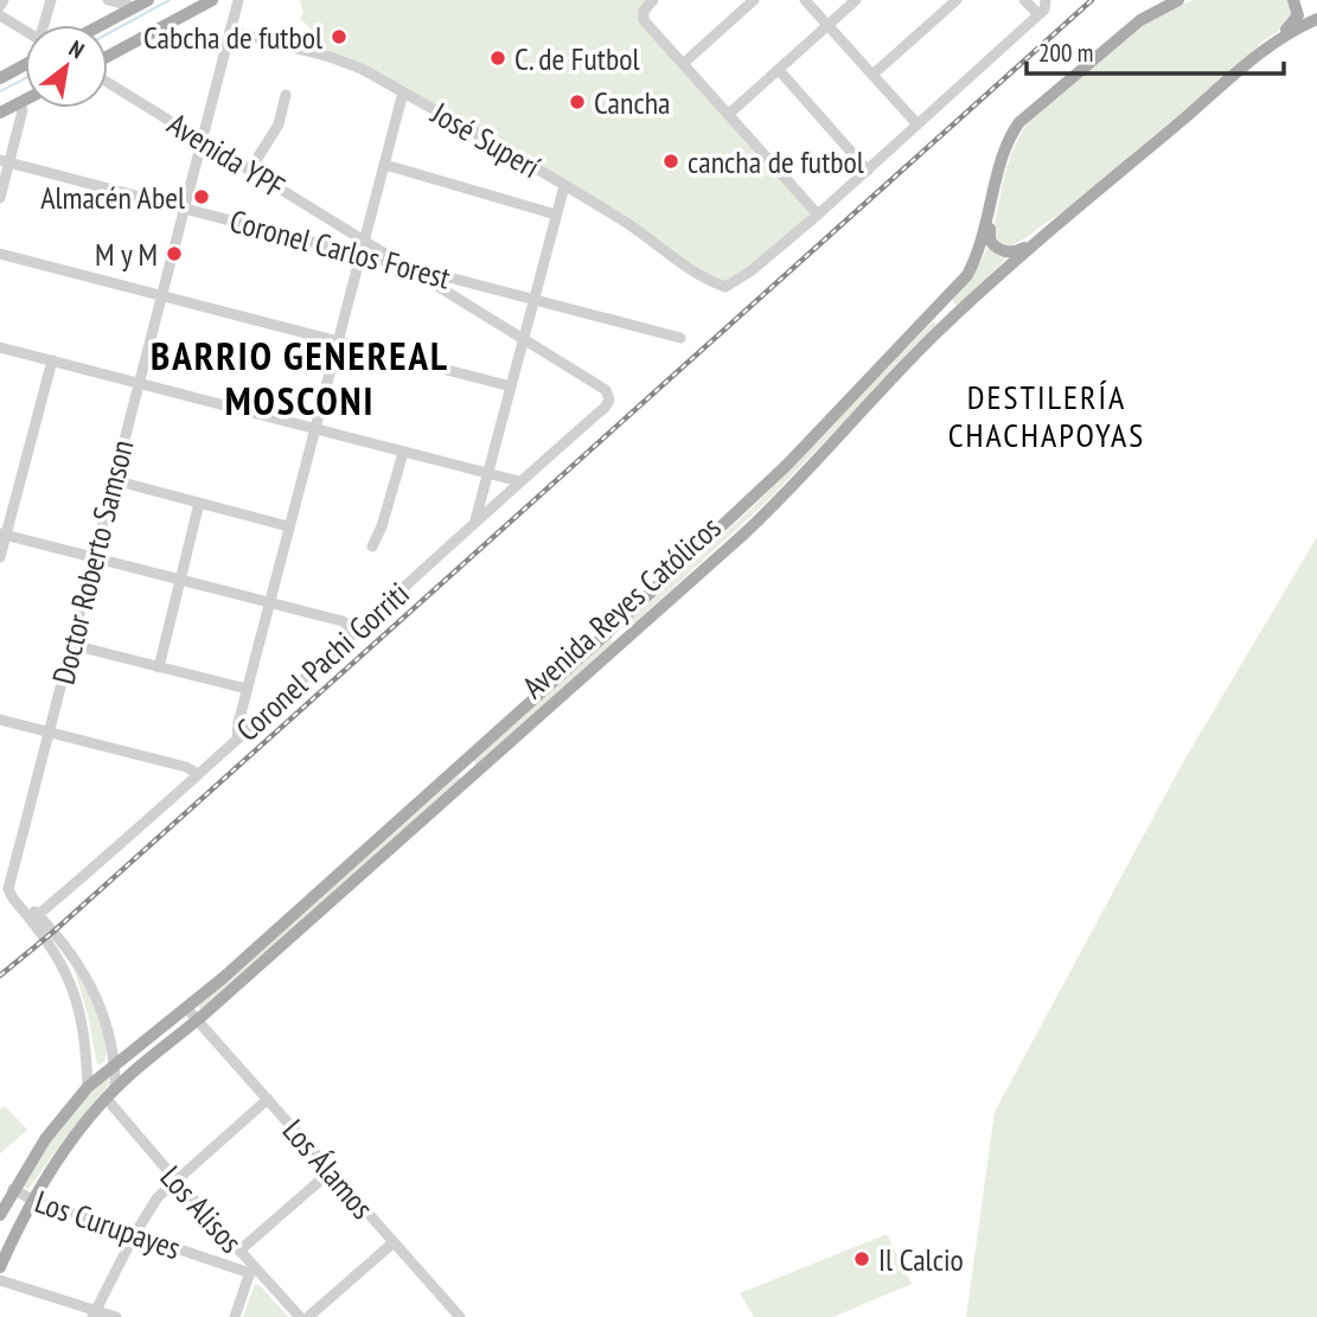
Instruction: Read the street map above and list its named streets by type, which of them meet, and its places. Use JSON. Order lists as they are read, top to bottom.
{
  "streets": {
    "main road": ["Avenida Reyes Católicos"],
    "street": [
      "José Superí",
      "Avenida YPF",
      "Coronel Carlos Forest",
      "Doctor Roberto Samson",
      "Coronel Pachi Gorriti",
      "Los Álamos",
      "Los Alisos",
      "Los Curupayes"
    ]
  },
  "crossings": [
    ["José Superí", "Doctor Roberto Samson"],
    ["Avenida YPF", "Coronel Carlos Forest"],
    ["Avenida YPF", "Doctor Roberto Samson"],
    ["Avenida YPF", "Coronel Pachi Gorriti"],
    ["Coronel Carlos Forest", "Doctor Roberto Samson"],
    ["Doctor Roberto Samson", "Avenida Reyes Católicos"],
    ["Doctor Roberto Samson", "Coronel Pachi Gorriti"],
    ["Doctor Roberto Samson", "Los Alisos"],
    ["Avenida Reyes Católicos", "Los Álamos"],
    ["Avenida Reyes Católicos", "Los Alisos"],
    ["Avenida Reyes Católicos", "Los Curupayes"],
    ["Los Alisos", "Los Curupayes"]
  ],
  "districts": ["BARRIO GENEREAL MOSCONI", "DESTILERÍA CHACHAPOYAS"],
  "places": [
    "Cabcha de futbol",
    "C. de Futbol",
    "Cancha",
    "cancha de futbol",
    "Almacén Abel",
    "M y M",
    "Il Calcio"
  ],
  "scale_bar": "200 m",
  "north": "top right"
}
